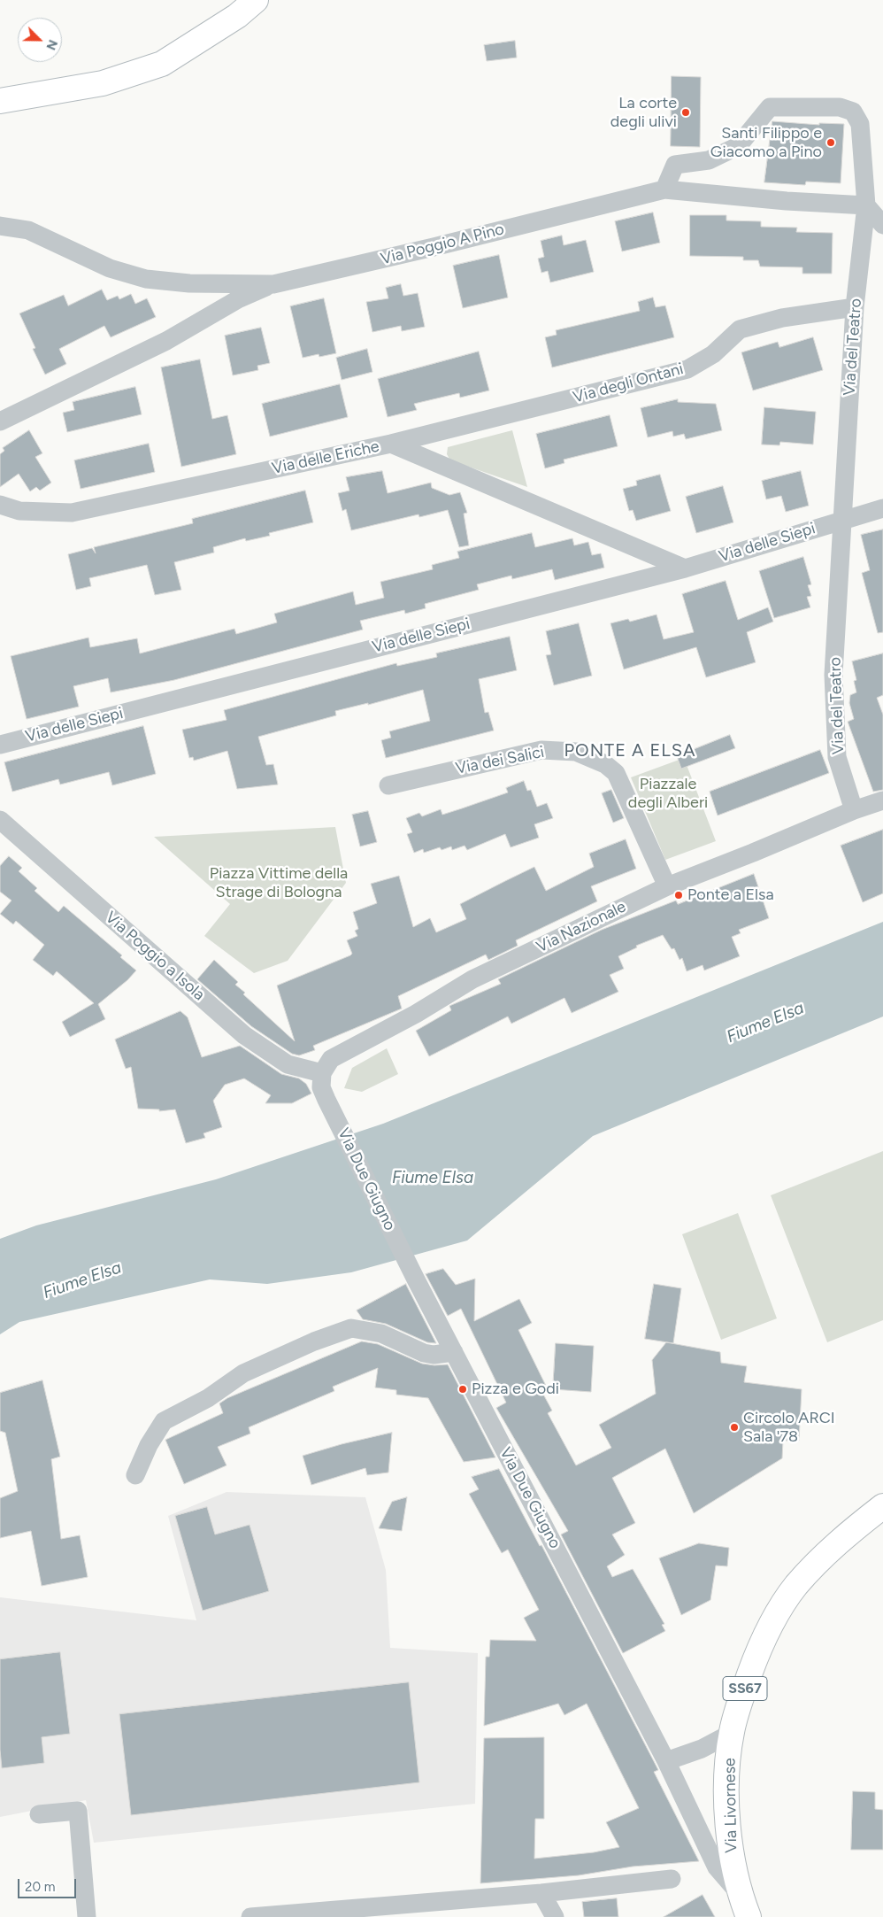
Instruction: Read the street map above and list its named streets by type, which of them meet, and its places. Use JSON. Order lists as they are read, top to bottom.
{
  "streets": {
    "main road": ["SS67", "Via Livornese"],
    "street": [
      "Via Poggio A Pino",
      "Via del Teatro",
      "Via degli Ontani",
      "Via delle Eriche",
      "Via delle Siepi",
      "Via dei Salici",
      "Via Nazionale",
      "Via Poggio a Isola",
      "Via Due Giugno"
    ]
  },
  "crossings": [
    ["Via Poggio A Pino", "Via del Teatro"],
    ["Via del Teatro", "Via degli Ontani"],
    ["Via del Teatro", "Via delle Siepi"],
    ["Via del Teatro", "Via Nazionale"],
    ["Via degli Ontani", "Via delle Eriche"],
    ["Via delle Eriche", "Via delle Siepi"],
    ["Via dei Salici", "Via Nazionale"],
    ["Via Nazionale", "Via Poggio a Isola"],
    ["Via Nazionale", "Via Due Giugno"],
    ["Via Poggio a Isola", "Via Due Giugno"],
    ["Via Due Giugno", "Via Livornese"]
  ],
  "districts": ["PONTE A ELSA"],
  "water": ["Fiume Elsa"],
  "parks": ["Piazzale degli Alberi", "Piazza Vittime della Strage di Bologna"],
  "places": [
    "La corte degli ulivi",
    "Santi Filippo e Giacomo a Pino",
    "Ponte a Elsa",
    "Pizza e Godi",
    "Circolo ARCI Sala '78"
  ],
  "scale_bar": "20 m",
  "north": "bottom right"
}
